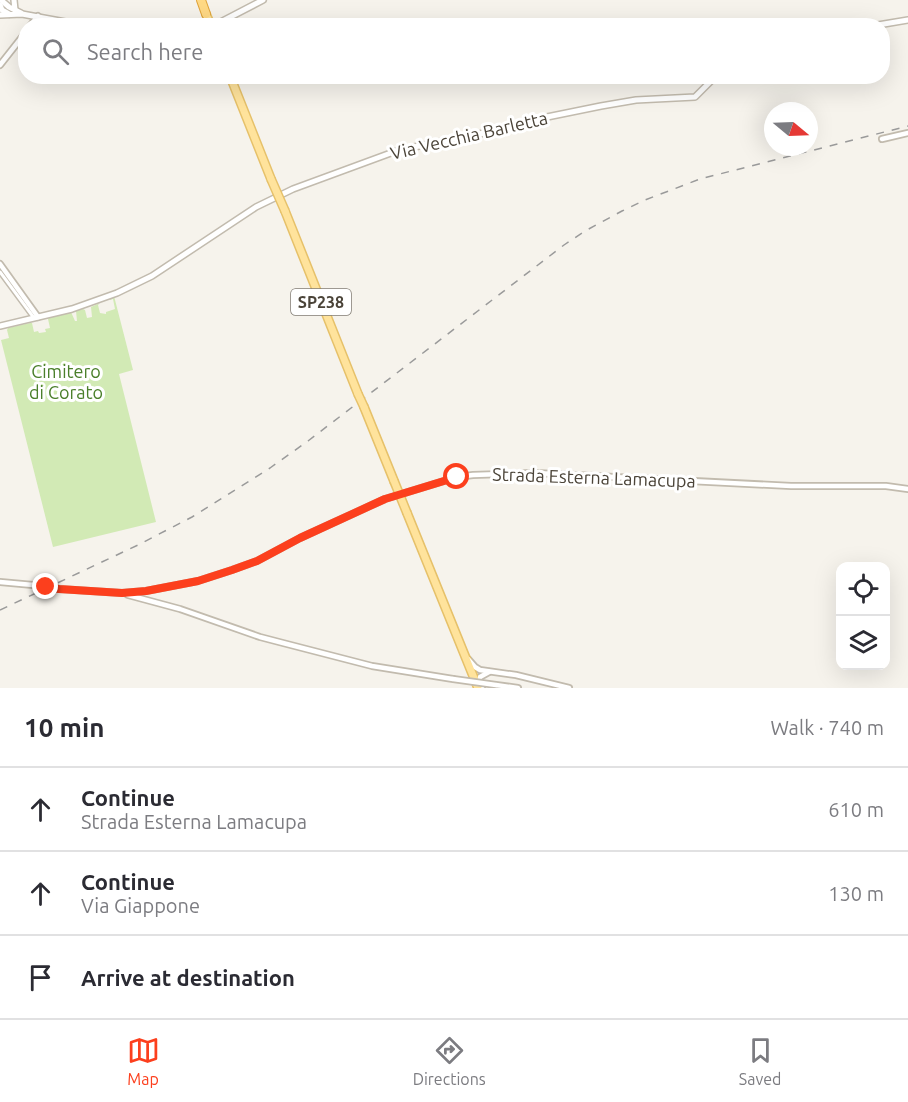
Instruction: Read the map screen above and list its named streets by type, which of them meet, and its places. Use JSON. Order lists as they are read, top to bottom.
{
  "streets": {
    "main road": ["SP238"],
    "street": ["Via Vecchia Barletta", "Strada Esterna Lamacupa"]
  },
  "parks": ["Cimitero di Corato"],
  "north": "right",
  "page": {
    "search": "Search here",
    "heading": ["10 min", "Walk · 740 m"],
    "list": [
      ["Continue", "Strada Esterna Lamacupa", "610 m"],
      ["Continue", "Via Giappone", "130 m"],
      "Arrive at destination"
    ],
    "nav": ["Map", "Directions", "Saved"]
  }
}
